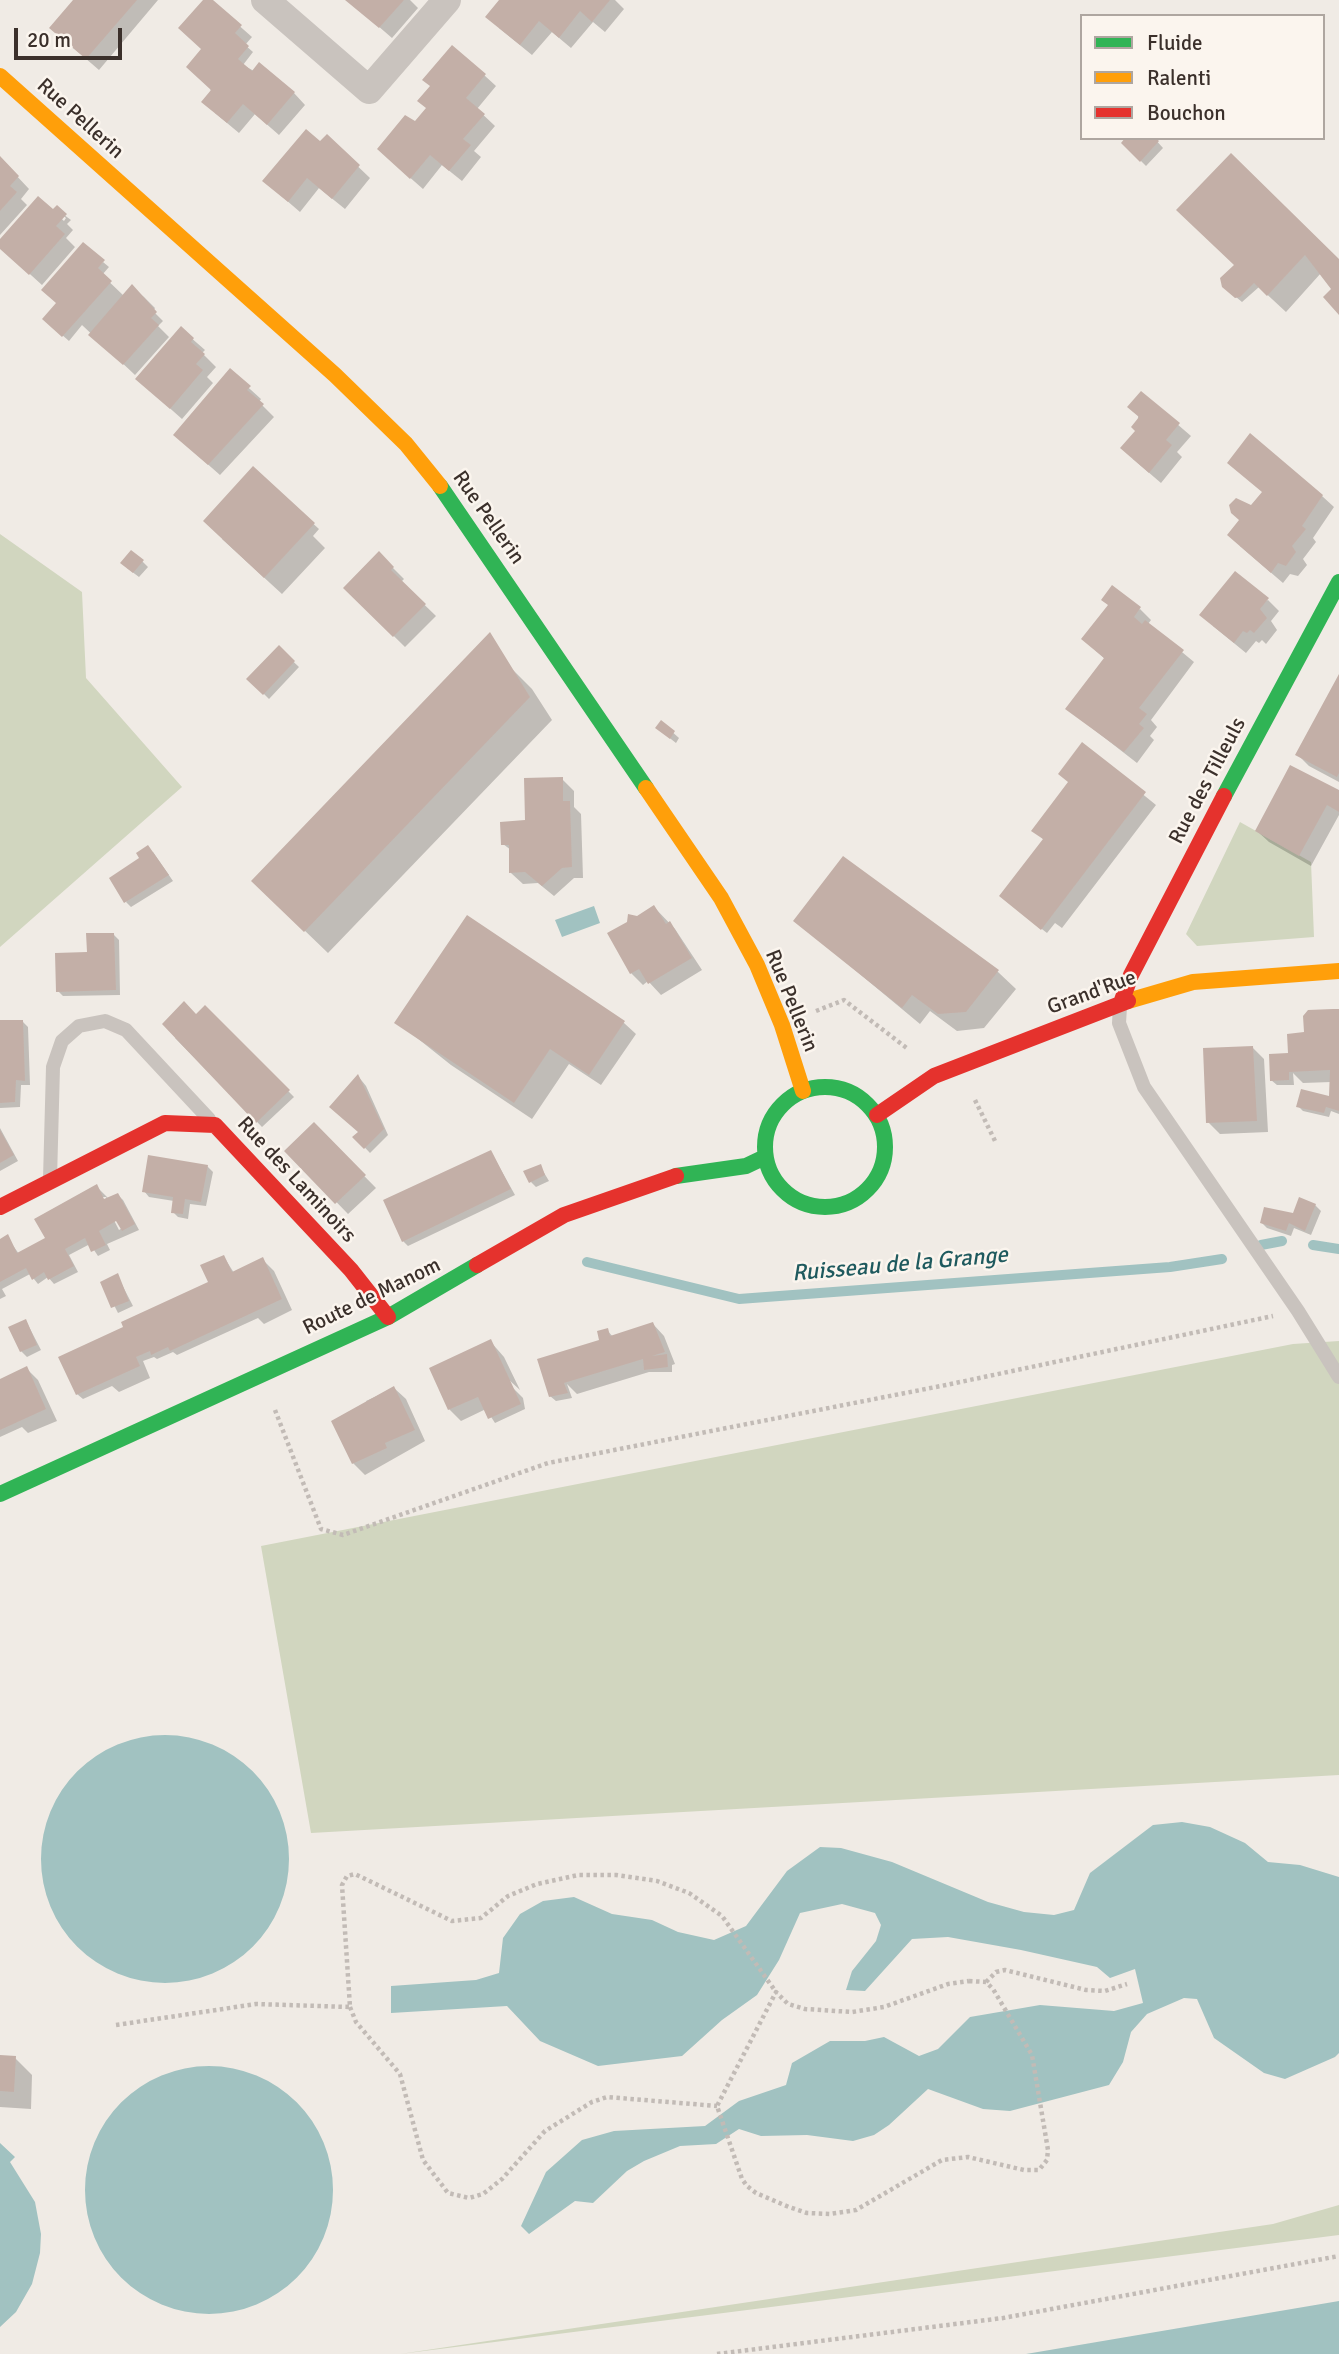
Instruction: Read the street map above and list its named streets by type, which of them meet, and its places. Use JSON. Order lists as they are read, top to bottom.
{
  "streets": {
    "street": [
      "Rue Pellerin",
      "Rue des Tilleuls",
      "Grand'Rue",
      "Rue des Laminoirs",
      "Route de Manom"
    ]
  },
  "crossings": [
    ["Rue Pellerin", "Grand'Rue"],
    ["Rue Pellerin", "Route de Manom"],
    ["Rue des Tilleuls", "Grand'Rue"],
    ["Grand'Rue", "Route de Manom"],
    ["Rue des Laminoirs", "Route de Manom"]
  ],
  "water": ["Ruisseau de la Grange"],
  "legend": ["Fluide", "Ralenti", "Bouchon"],
  "scale_bar": "20 m"
}
